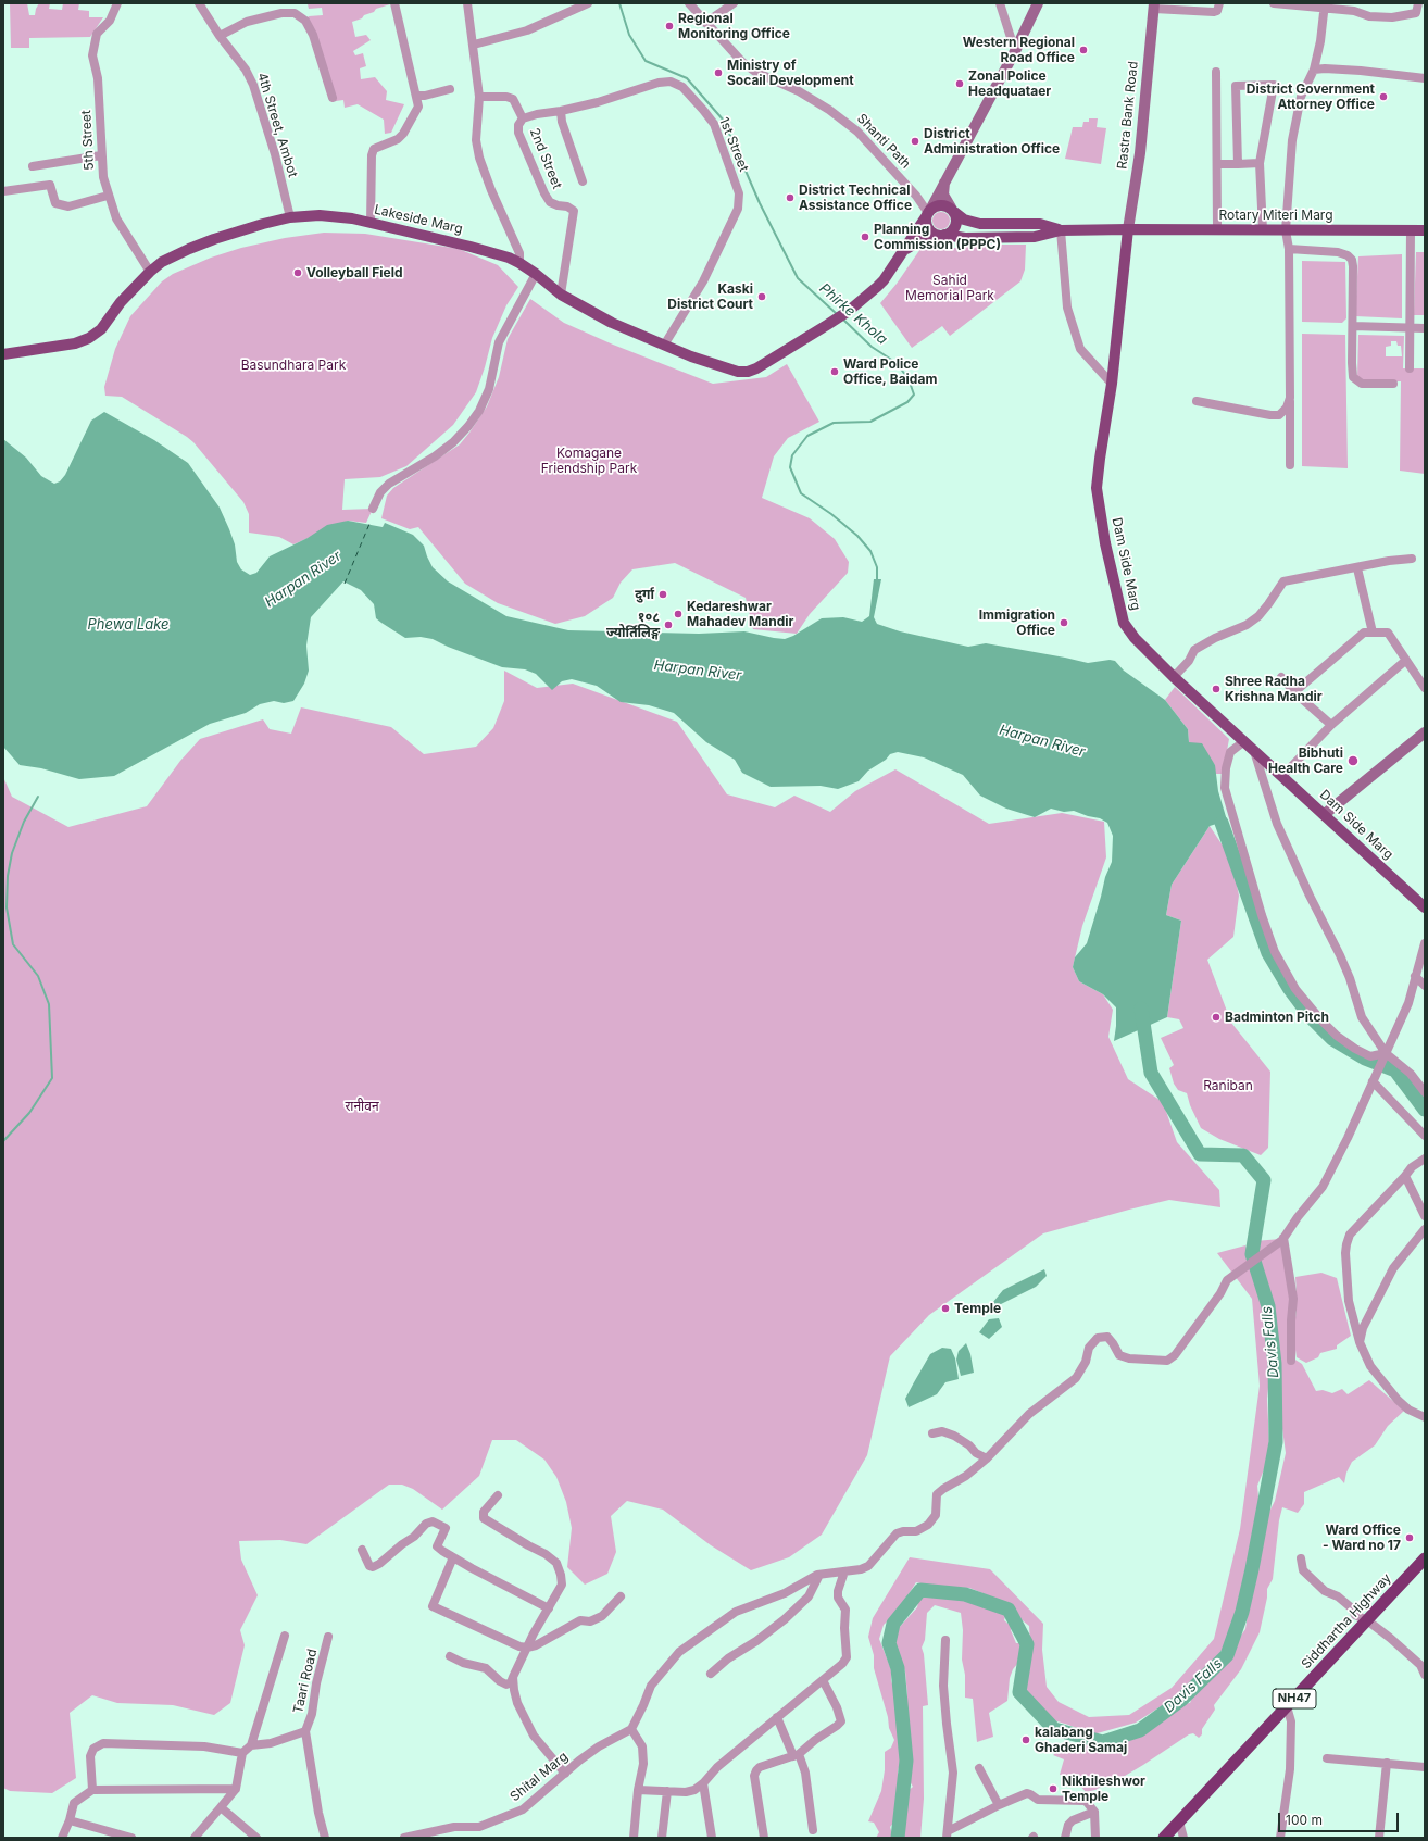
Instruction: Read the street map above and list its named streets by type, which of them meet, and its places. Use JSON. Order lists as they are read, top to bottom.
{
  "streets": {
    "highway": ["Siddhartha Highway", "NH47"],
    "main road": [
      "Rastra Bank Road",
      "Rotary Miteri Marg",
      "Lakeside Marg",
      "Dam Side Marg"
    ],
    "street": [
      "4th Street, Ambot",
      "5th Street",
      "Shanti Path",
      "1st Street",
      "2nd Street",
      "Taari Road",
      "Shital Marg"
    ]
  },
  "crossings": [
    ["Rastra Bank Road", "Rotary Miteri Marg"],
    ["Rastra Bank Road", "Dam Side Marg"],
    ["4th Street, Ambot", "Lakeside Marg"],
    ["5th Street", "Lakeside Marg"],
    ["Shanti Path", "Lakeside Marg"],
    ["1st Street", "2nd Street"],
    ["1st Street", "Lakeside Marg"],
    ["2nd Street", "Lakeside Marg"],
    ["Rotary Miteri Marg", "Dam Side Marg"]
  ],
  "water": [
    "Phirke Khola",
    "Harpan River",
    "Phewa Lake",
    "Davis Falls"
  ],
  "parks": [
    "Sahid Memorial Park",
    "Basundhara Park",
    "Komagane Friendship Park",
    "Raniban",
    "रानीवन"
  ],
  "places": [
    "Regional Monitoring Office",
    "Western Regional Road Office",
    "Ministry of Socail Development",
    "Zonal Police Headquataer",
    "District Government Attorney Office",
    "District Administration Office",
    "District Technical Assistance Office",
    "Planning Commission (PPPC)",
    "Volleyball Field",
    "Kaski District Court",
    "Ward Police Office, Baidam",
    "दुर्गा",
    "Kedareshwar Mahadev Mandir",
    "Immigration Office",
    "१०८ ज्योर्तिलिङ्ग",
    "Shree Radha Krishna Mandir",
    "Bibhuti Health Care",
    "Badminton Pitch",
    "Temple",
    "Ward Office - Ward no 17",
    "kalabang Ghaderi Samaj",
    "Nikhileshwor Temple"
  ],
  "scale_bar": "100 m"
}
